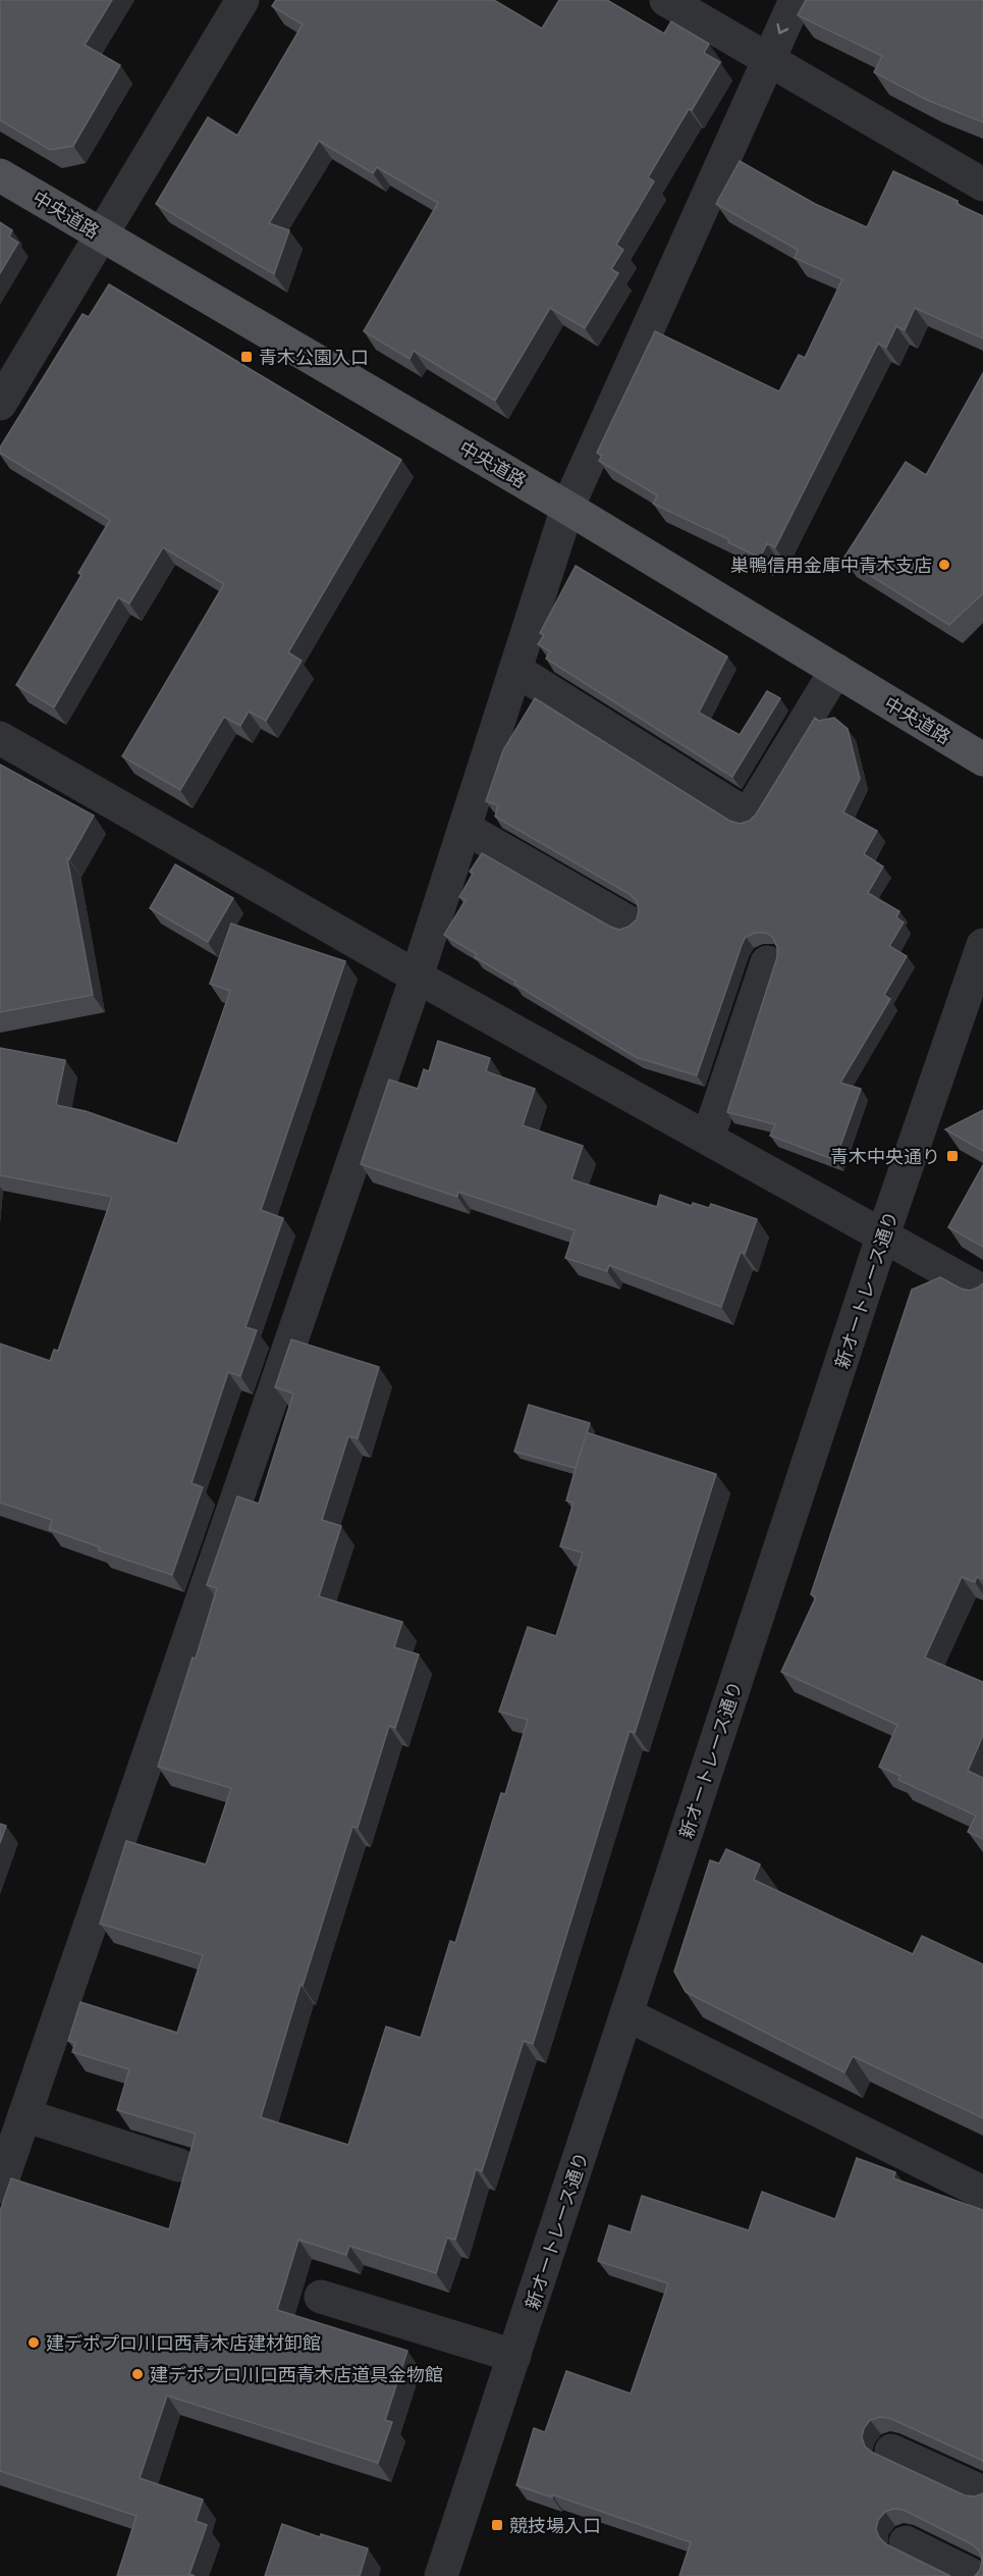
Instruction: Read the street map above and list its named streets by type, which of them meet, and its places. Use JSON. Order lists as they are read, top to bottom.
{
  "streets": {
    "main road": ["中央道路"],
    "street": ["新オートレース通り"]
  },
  "places": {
    "transit": ["青木公園入口", "青木中央通り", "競技場入口"],
    "other": ["巣鴨信用金庫中青木支店", "建デポプロ川口西青木店建材卸館", "建デポプロ川口西青木店道具金物館"]
  }
}
